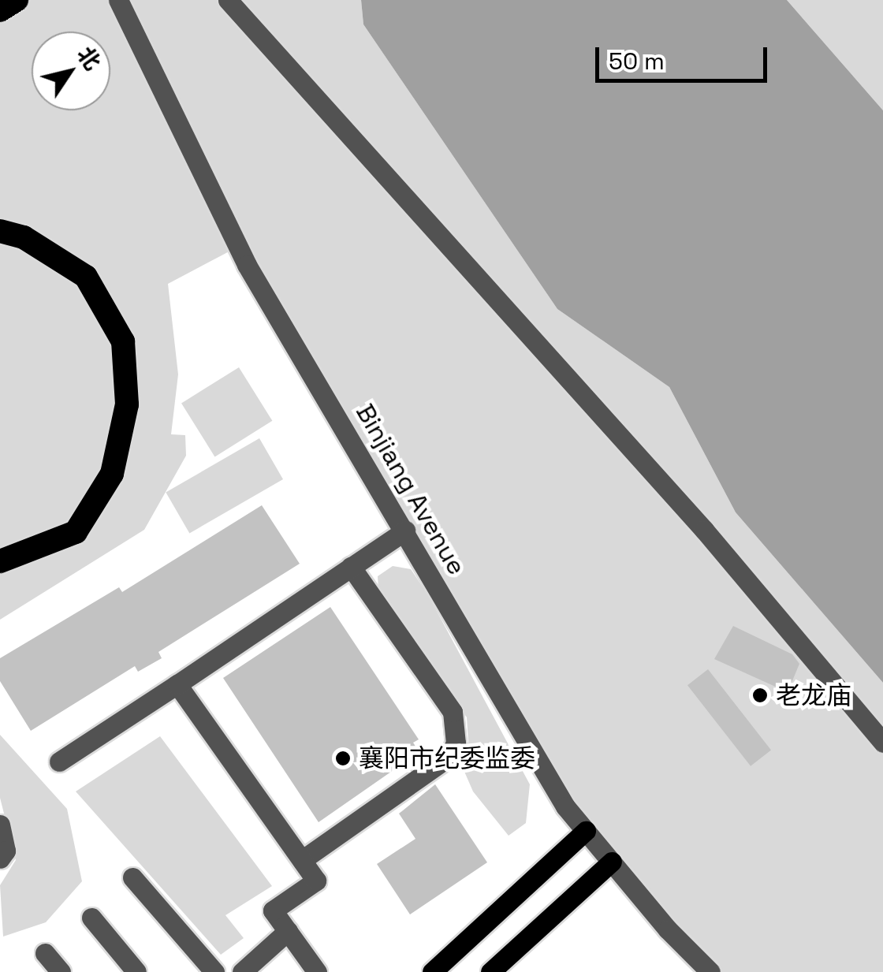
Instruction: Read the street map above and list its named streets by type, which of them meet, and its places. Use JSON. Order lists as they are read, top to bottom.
{
  "streets": {
    "street": ["Binjiang Avenue"]
  },
  "places": ["老龙庙", "襄阳市纪委监委"],
  "scale_bar": "50 m",
  "north": "top right"
}
